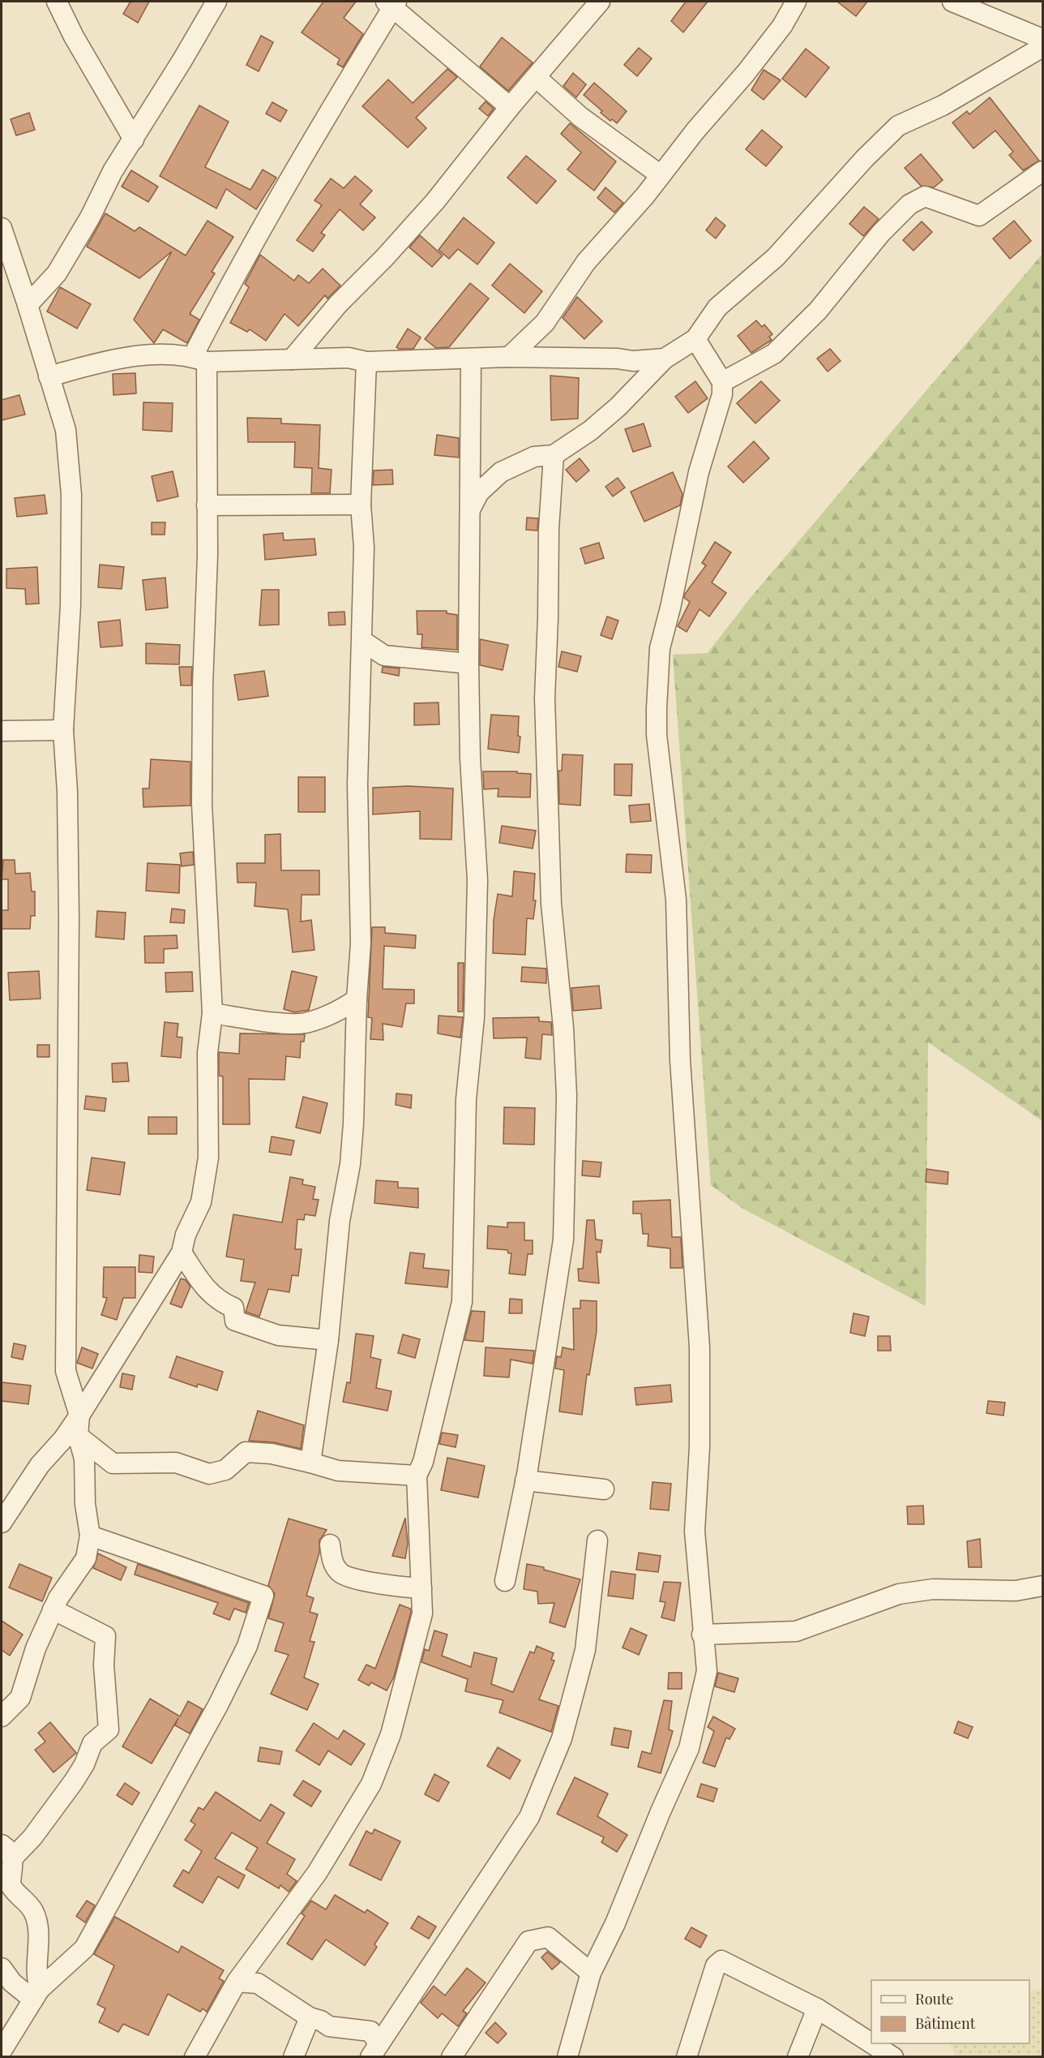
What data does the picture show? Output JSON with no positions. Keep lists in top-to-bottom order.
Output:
{
  "legend": ["Route", "Bâtiment"]
}
